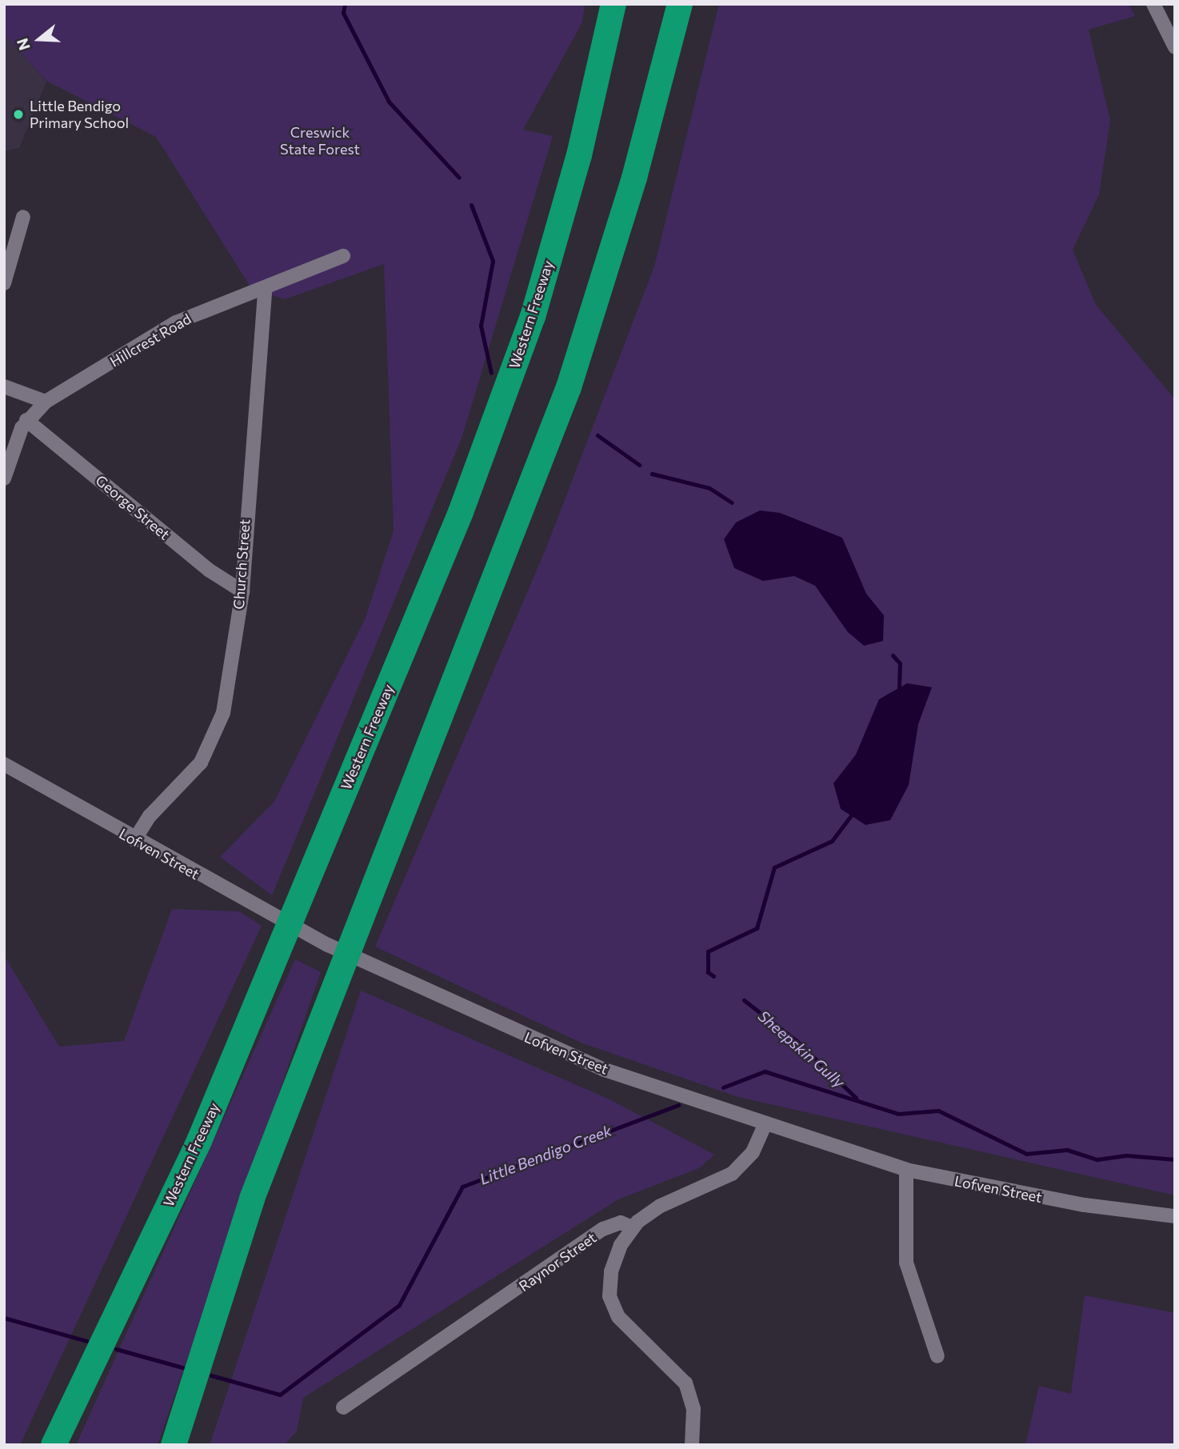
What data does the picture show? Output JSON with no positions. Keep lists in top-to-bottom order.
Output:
{
  "streets": {
    "highway": ["Western Freeway"],
    "street": [
      "Hillcrest Road",
      "George Street",
      "Church Street",
      "Lofven Street",
      "Raynor Street"
    ]
  },
  "crossings": [
    ["Hillcrest Road", "George Street"],
    ["Hillcrest Road", "Church Street"],
    ["George Street", "Church Street"],
    ["Church Street", "Lofven Street"]
  ],
  "water": ["Sheepskin Gully", "Little Bendigo Creek"],
  "parks": ["Creswick State Forest"],
  "places": ["Little Bendigo Primary School"],
  "north": "left"
}
